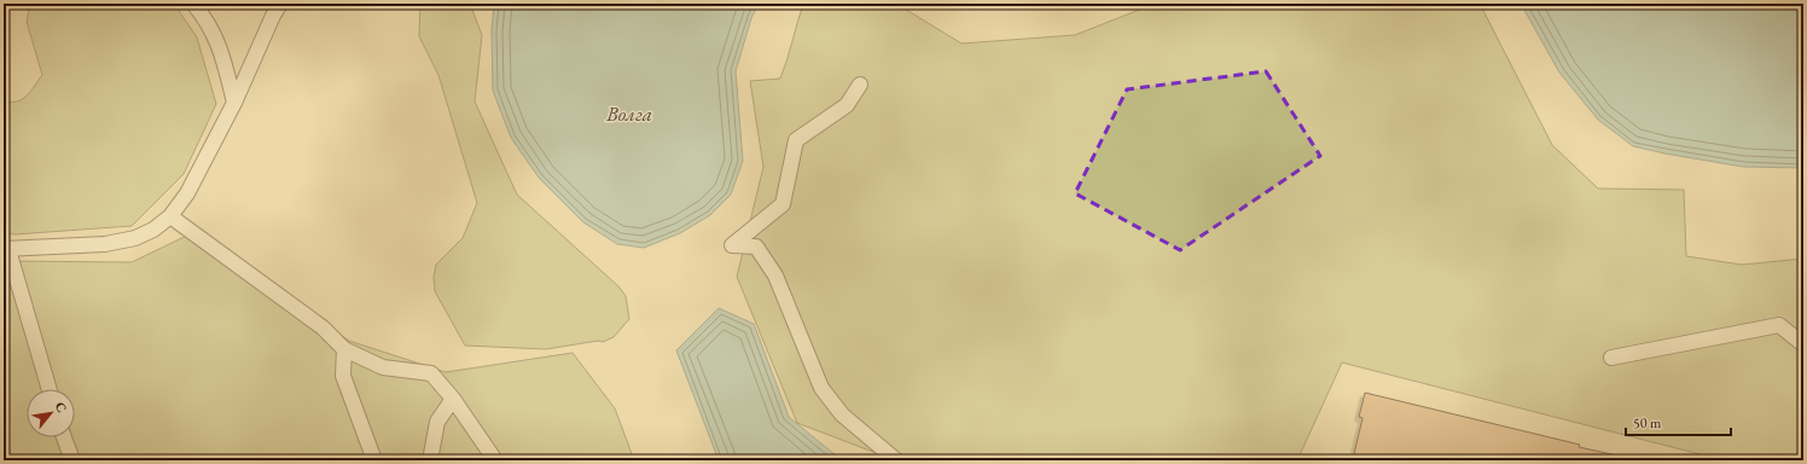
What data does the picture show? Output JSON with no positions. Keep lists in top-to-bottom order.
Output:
{
  "water": ["Волга"],
  "scale_bar": "50 m",
  "north": "top right"
}
